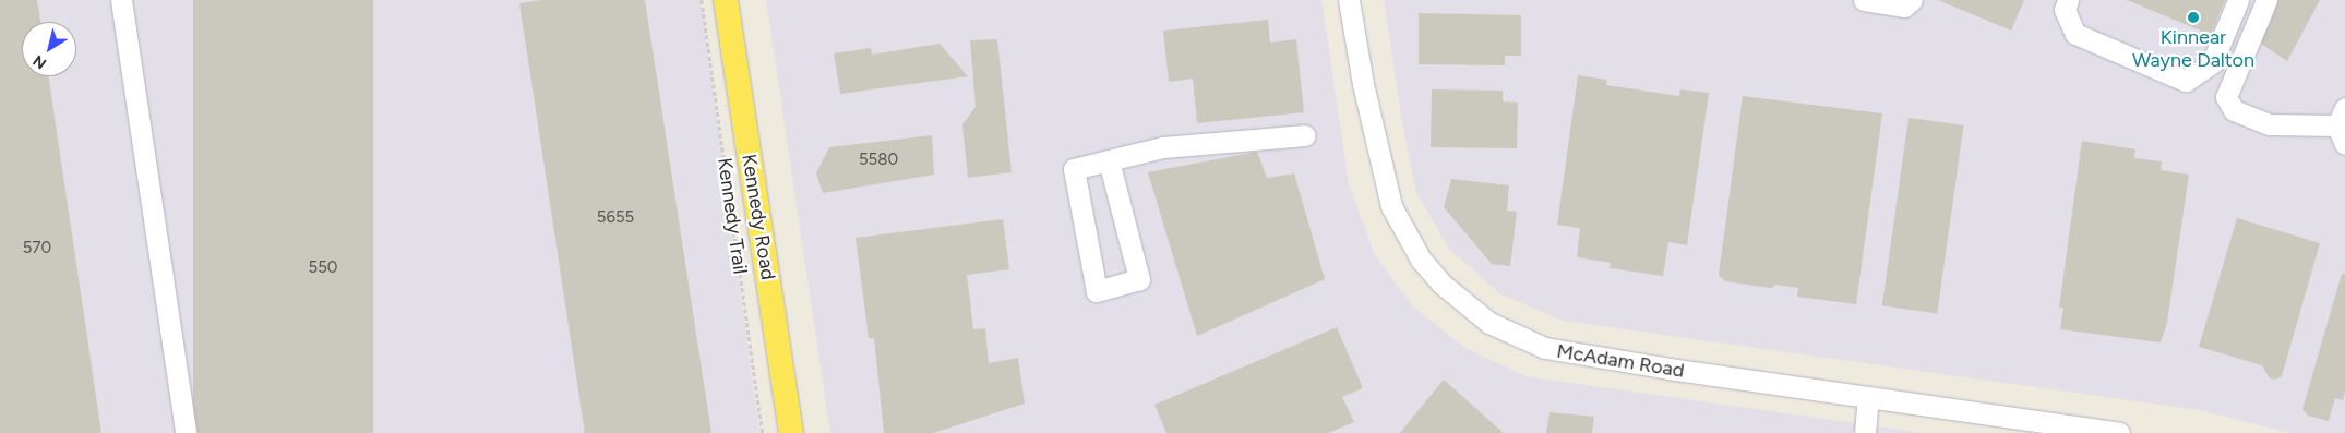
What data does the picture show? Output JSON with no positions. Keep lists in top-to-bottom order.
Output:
{
  "streets": {
    "main road": ["Kennedy Road"],
    "street": ["McAdam Road"],
    "path": ["Kennedy Trail"]
  },
  "places": ["Kinnear Wayne Dalton"],
  "house_numbers": [
    "5580",
    "5655",
    "570",
    "550"
  ],
  "north": "bottom left"
}
